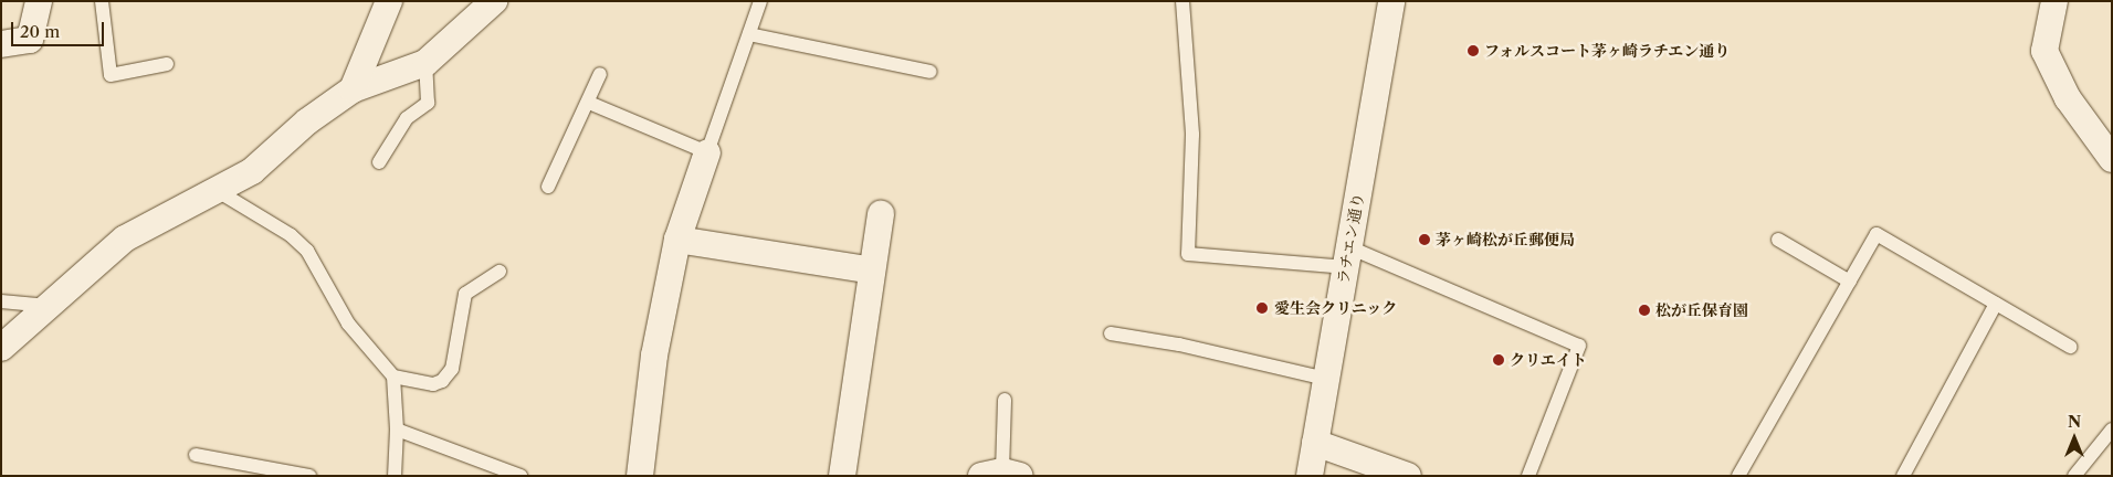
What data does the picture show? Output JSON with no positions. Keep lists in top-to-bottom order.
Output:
{
  "streets": {
    "street": ["ラチエン通り"]
  },
  "places": [
    "フォルスコート茅ヶ崎ラチエン通り",
    "茅ヶ崎松が丘郵便局",
    "愛生会クリニック",
    "松が丘保育園",
    "クリエイト"
  ],
  "scale_bar": "20 m",
  "north": "top"
}
